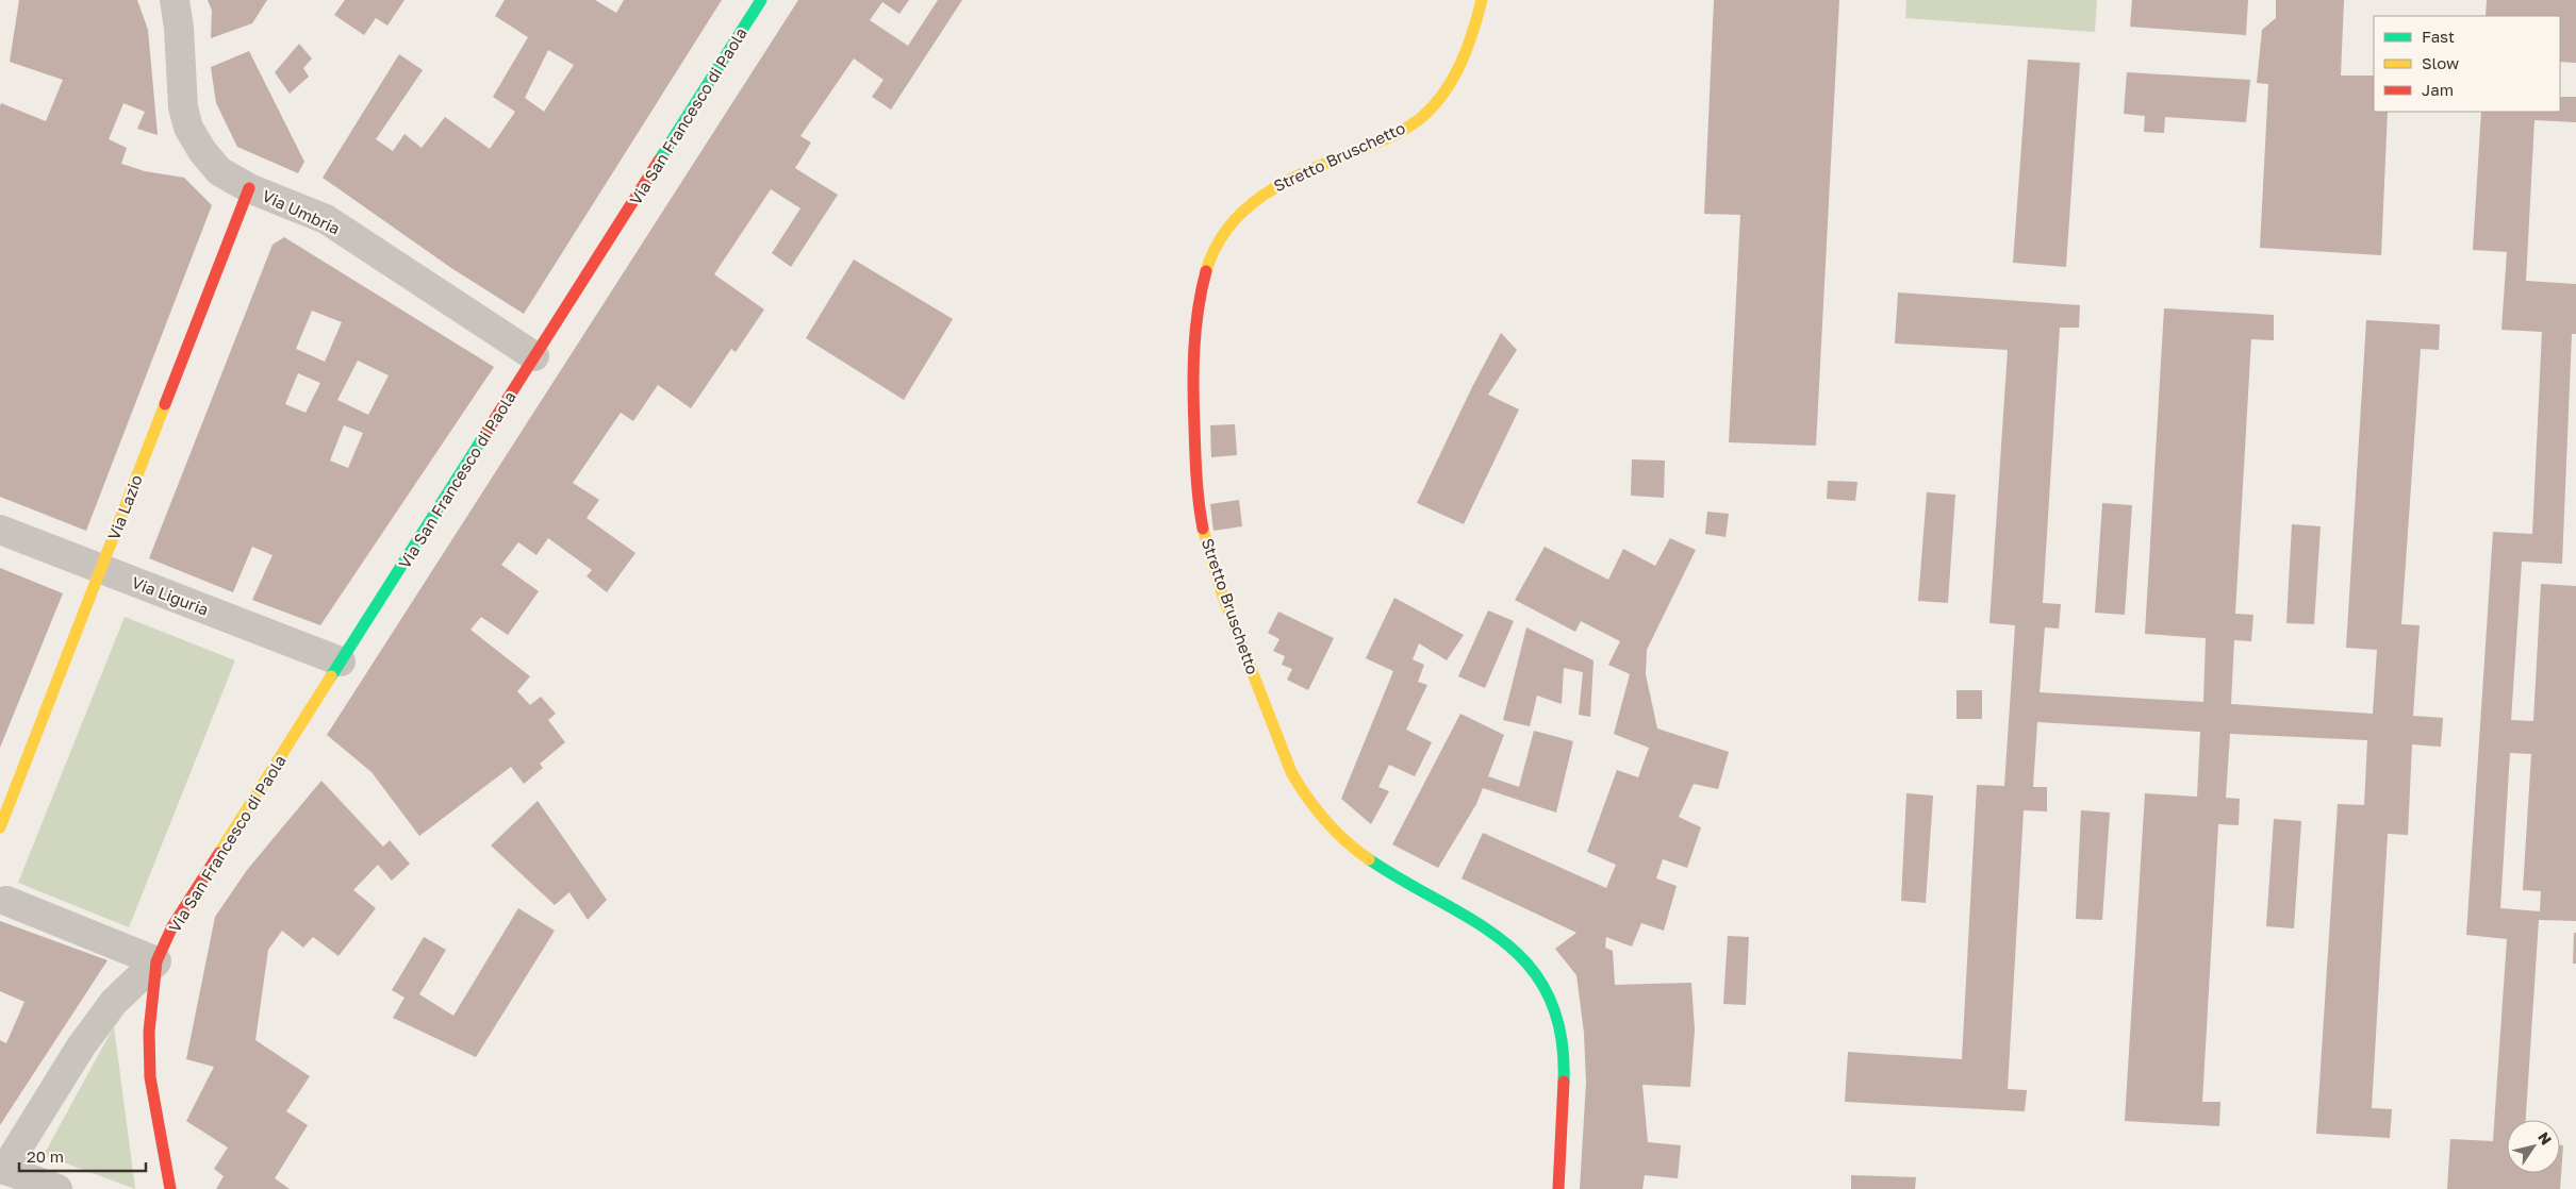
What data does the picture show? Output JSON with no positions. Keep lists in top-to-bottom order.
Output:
{
  "streets": {
    "street": [
      "Via San Francesco di Paola",
      "Stretto Bruschetto",
      "Via Umbria",
      "Via Lazio",
      "Via Liguria"
    ]
  },
  "crossings": [
    ["Via San Francesco di Paola", "Via Umbria"],
    ["Via San Francesco di Paola", "Via Liguria"],
    ["Via Umbria", "Via Lazio"],
    ["Via Lazio", "Via Liguria"]
  ],
  "legend": ["Fast", "Slow", "Jam"],
  "scale_bar": "20 m",
  "north": "top right"
}
